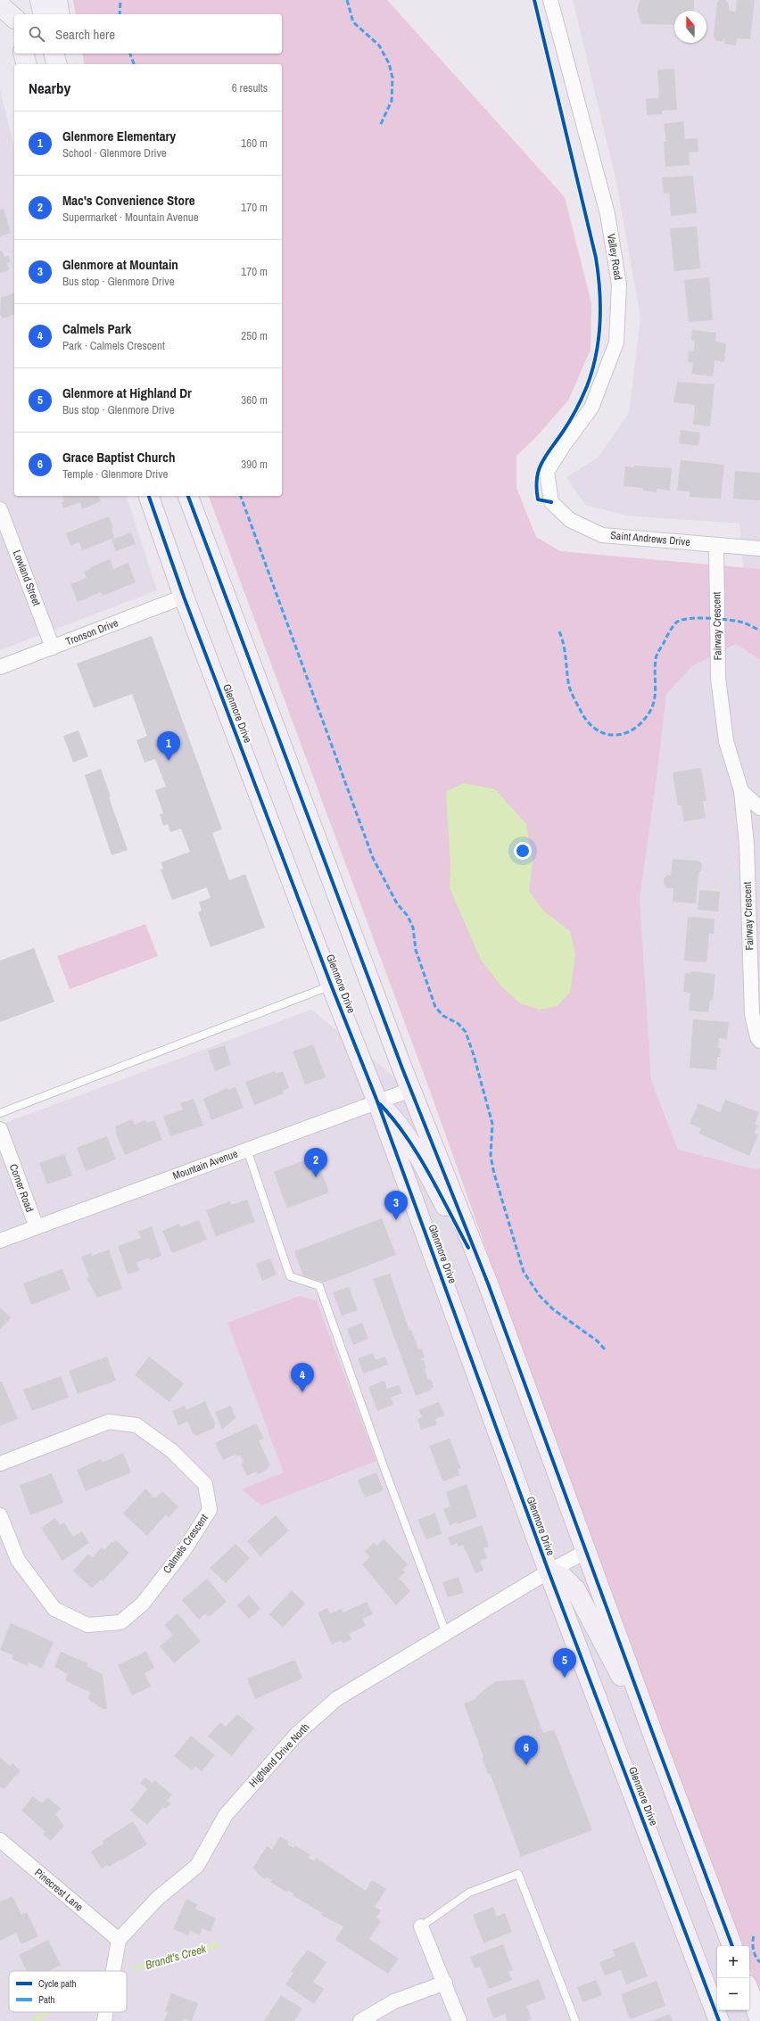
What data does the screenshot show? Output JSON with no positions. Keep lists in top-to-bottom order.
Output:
{
  "streets": {
    "main road": ["Glenmore Drive"],
    "street": [
      "Valley Road",
      "Saint Andrews Drive",
      "Lowland Street",
      "Fairway Crescent",
      "Tronson Drive",
      "Mountain Avenue",
      "Corner Road",
      "Calmels Crescent",
      "Highland Drive North",
      "Pinecrest Lane"
    ]
  },
  "crossings": [
    ["Valley Road", "Saint Andrews Drive"],
    ["Saint Andrews Drive", "Fairway Crescent"],
    ["Lowland Street", "Tronson Drive"],
    ["Tronson Drive", "Glenmore Drive"],
    ["Glenmore Drive", "Mountain Avenue"],
    ["Glenmore Drive", "Highland Drive North"],
    ["Mountain Avenue", "Corner Road"],
    ["Highland Drive North", "Pinecrest Lane"]
  ],
  "water": ["Brandt's Creek"],
  "legend": ["Cycle path", "Path"],
  "north": "top",
  "page": {
    "search": "Search here",
    "heading": ["Nearby", "6 results"],
    "list": [
      {
        "mark": "1",
        "name": "Glenmore Elementary",
        "note": "School · Glenmore Drive",
        "value": "160 m"
      },
      {
        "mark": "2",
        "name": "Mac's Convenience Store",
        "note": "Supermarket · Mountain Avenue",
        "value": "170 m"
      },
      {
        "mark": "3",
        "name": "Glenmore at Mountain",
        "note": "Bus stop · Glenmore Drive",
        "value": "170 m"
      },
      {
        "mark": "4",
        "name": "Calmels Park",
        "note": "Park · Calmels Crescent",
        "value": "250 m"
      },
      {
        "mark": "5",
        "name": "Glenmore at Highland Dr",
        "note": "Bus stop · Glenmore Drive",
        "value": "360 m"
      },
      {
        "mark": "6",
        "name": "Grace Baptist Church",
        "note": "Temple · Glenmore Drive",
        "value": "390 m"
      }
    ],
    "pins": [
      "1",
      "2",
      "3",
      "4",
      "5",
      "6"
    ],
    "map_buttons": ["+", "−"]
  }
}
